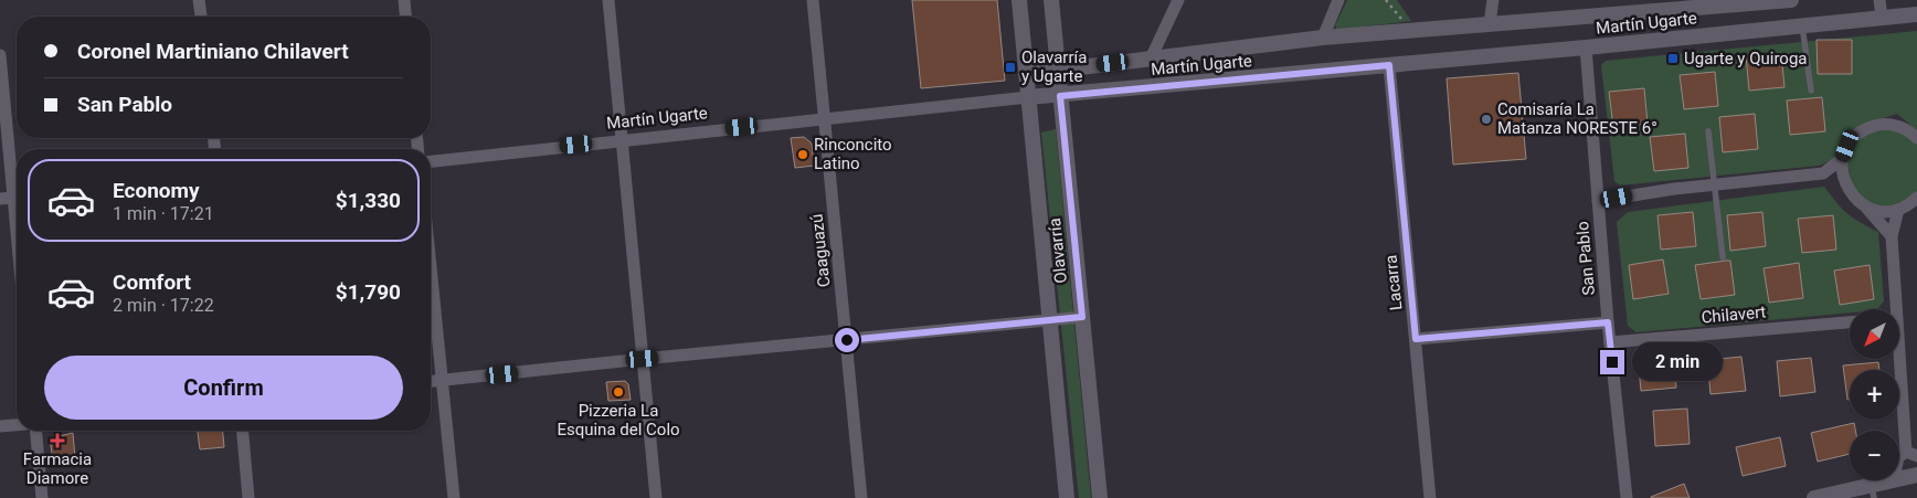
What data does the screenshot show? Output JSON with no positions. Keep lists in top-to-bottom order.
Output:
{
  "streets": {
    "street": [
      "Martín Ugarte",
      "Caaguazú",
      "Olavarría",
      "San Pablo",
      "Lacarra",
      "Chilavert"
    ]
  },
  "crossings": [
    ["Martín Ugarte", "Caaguazú"],
    ["Martín Ugarte", "Olavarría"],
    ["Martín Ugarte", "San Pablo"],
    ["Martín Ugarte", "Lacarra"],
    ["San Pablo", "Chilavert"]
  ],
  "places": {
    "transit": ["Ugarte y Quiroga", "Olavarría y Ugarte"],
    "other": ["Comisaría La Matanza NORESTE 6°", "Rinconcito Latino", "Pizzeria La Esquina del Colo"],
    "health": ["Farmacia Diamore"]
  },
  "north": "bottom left",
  "page": {
    "banner": ["Coronel Martiniano Chilavert", "San Pablo"],
    "list": [
      {
        "name": "Economy",
        "note": "1 min · 17:21",
        "value": "$1,330"
      },
      {
        "name": "Comfort",
        "note": "2 min · 17:22",
        "value": "$1,790"
      }
    ],
    "map_buttons": ["+", "−"],
    "bubble": "2 min",
    "buttons": "Confirm"
  }
}
